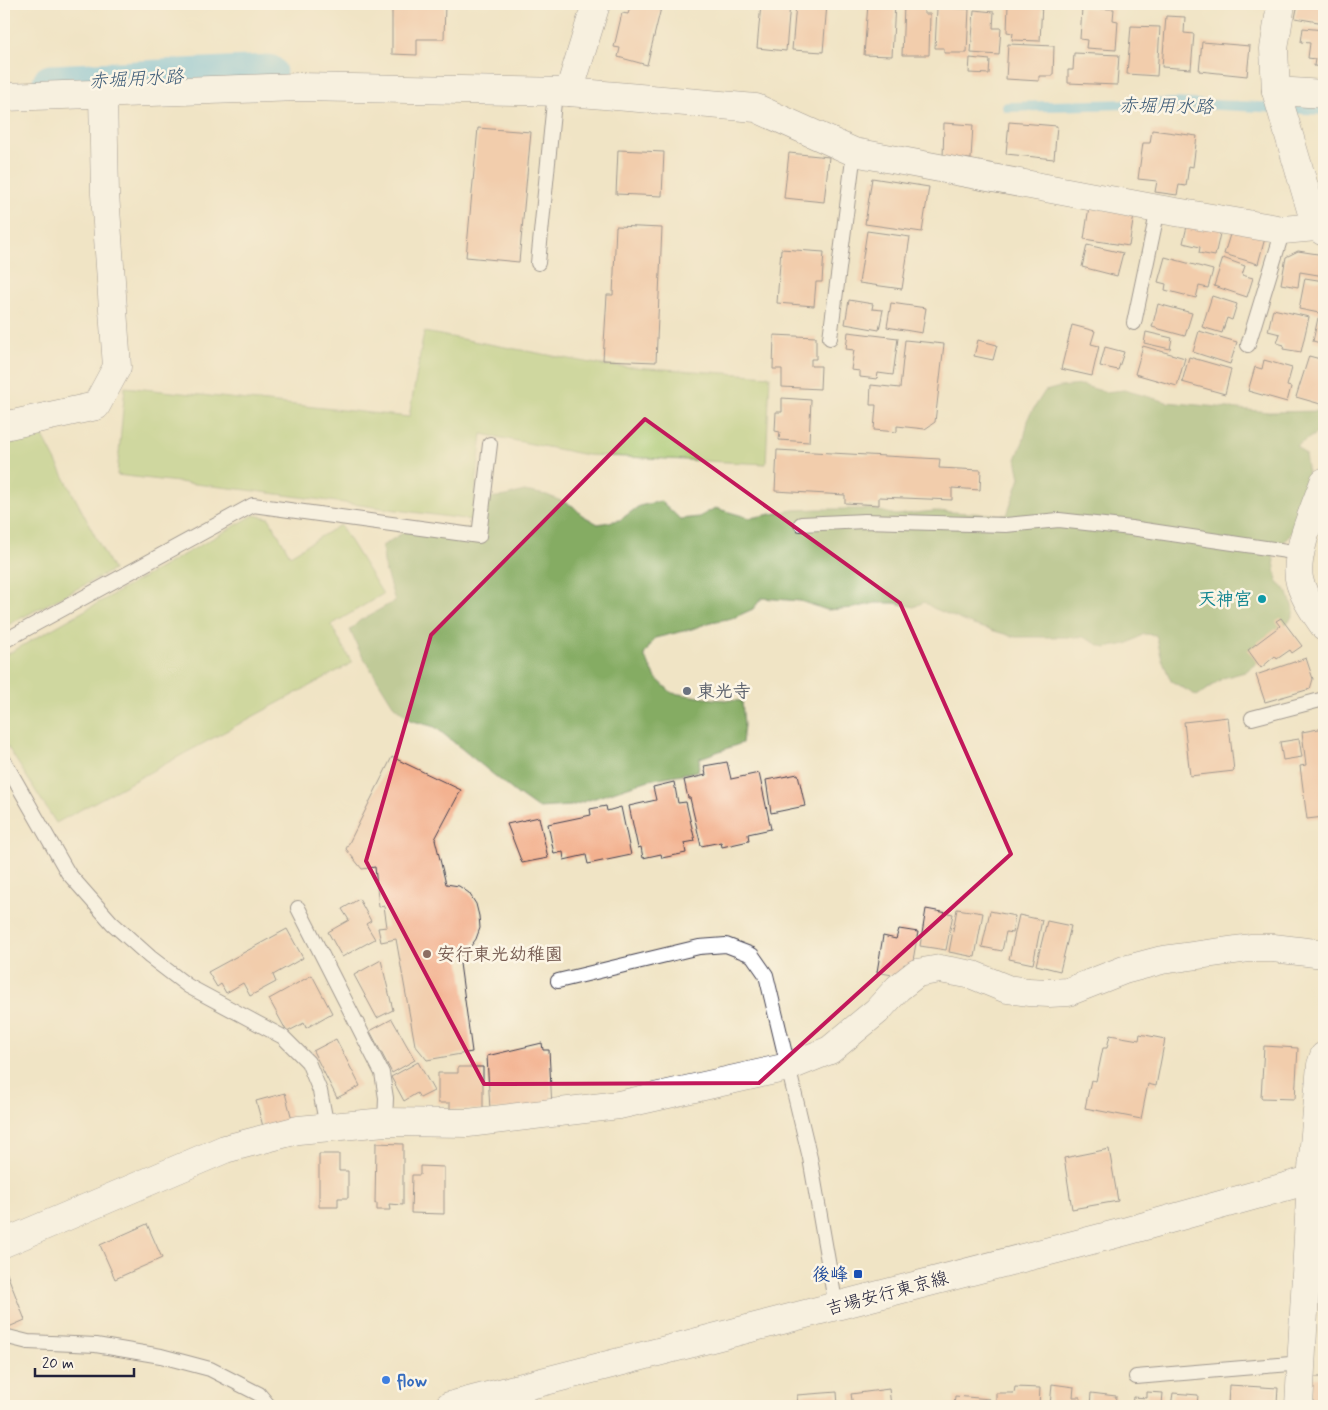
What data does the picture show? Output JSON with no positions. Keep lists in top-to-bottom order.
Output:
{
  "streets": {
    "street": ["吉場安行東京線"]
  },
  "water": ["赤堀用水路"],
  "places": {
    "other": [
      "天神宮",
      "東光寺",
      "安行東光幼稚園",
      "flow"
    ],
    "transit": ["後峰"]
  },
  "scale_bar": "20 m"
}
